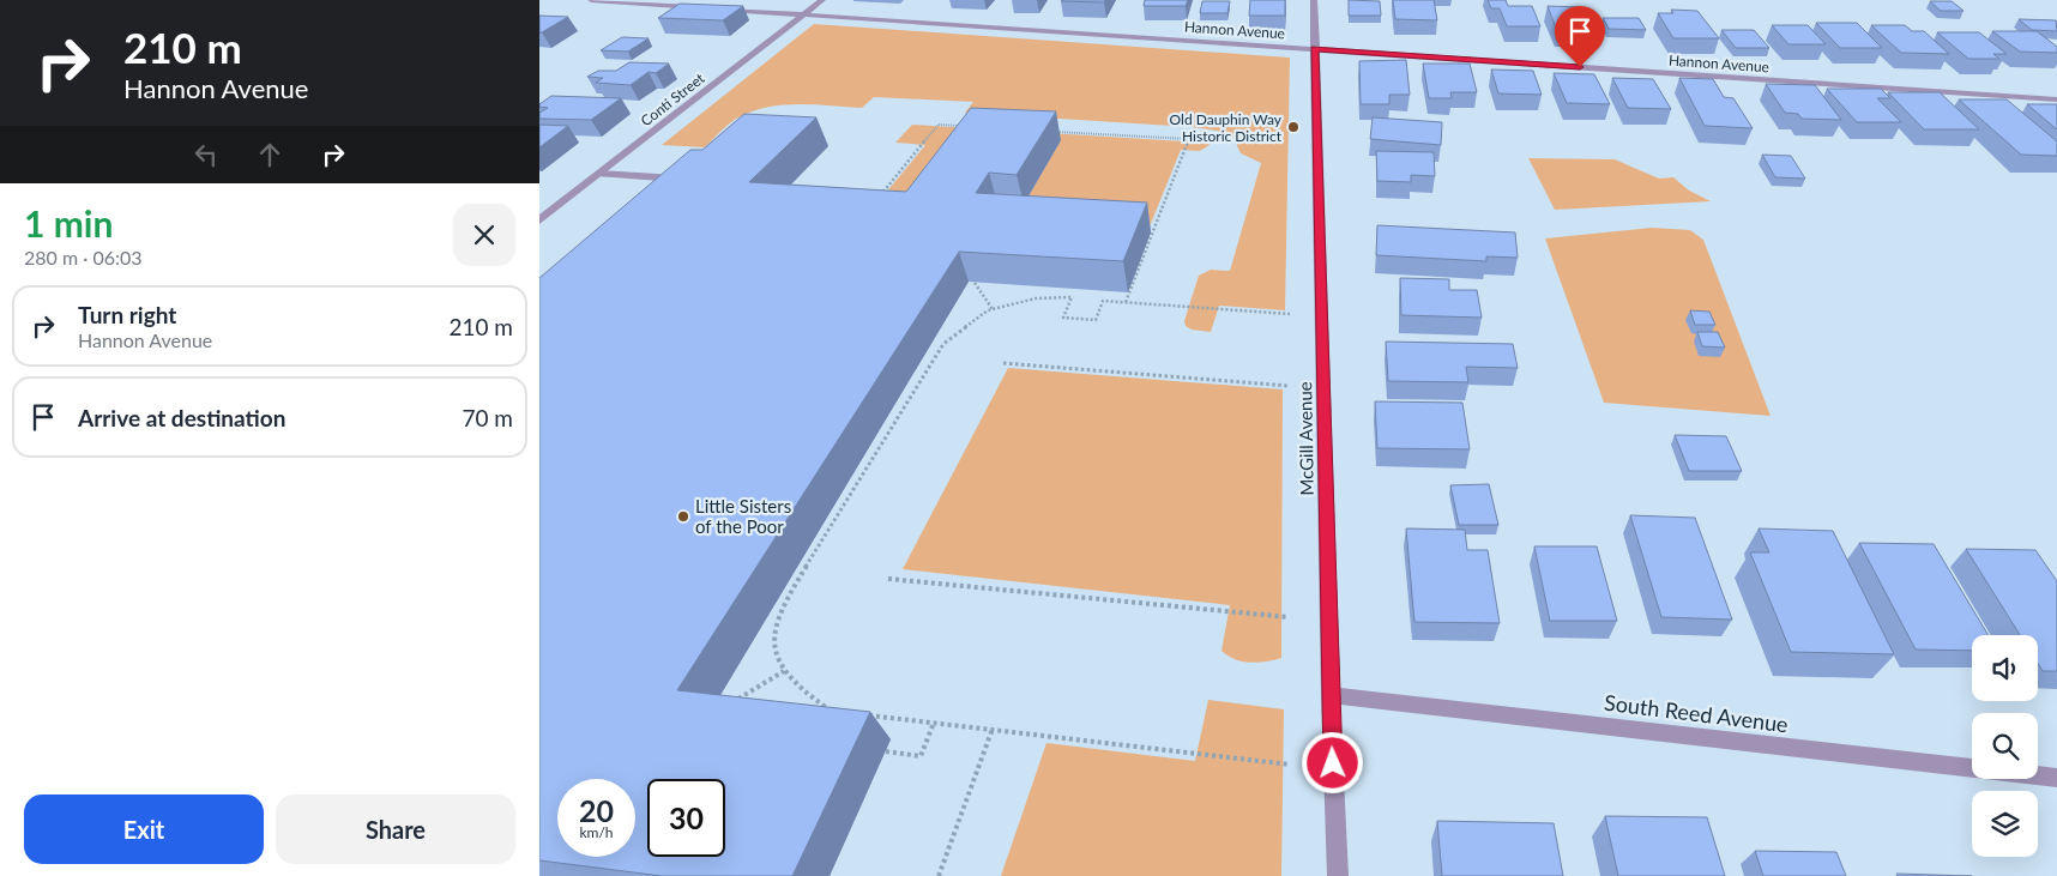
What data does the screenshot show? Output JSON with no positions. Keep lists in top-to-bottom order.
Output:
{
  "streets": {
    "street": [
      "Hannon Avenue",
      "Conti Street",
      "McGill Avenue",
      "South Reed Avenue"
    ]
  },
  "crossings": [
    ["Hannon Avenue", "Conti Street"],
    ["Hannon Avenue", "McGill Avenue"],
    ["McGill Avenue", "South Reed Avenue"]
  ],
  "places": ["Old Dauphin Way Historic District", "Little Sisters of the Poor"],
  "page": {
    "turn": ["210 m", "Hannon Avenue"],
    "heading": ["1 min", "280 m · 06:03"],
    "list": [
      {
        "name": "Turn right",
        "note": "Hannon Avenue",
        "value": "210 m"
      },
      {
        "name": "Arrive at destination",
        "value": "70 m"
      }
    ],
    "speed": "20 km/h",
    "limit": "30",
    "buttons": ["Exit", "Share"]
  }
}
